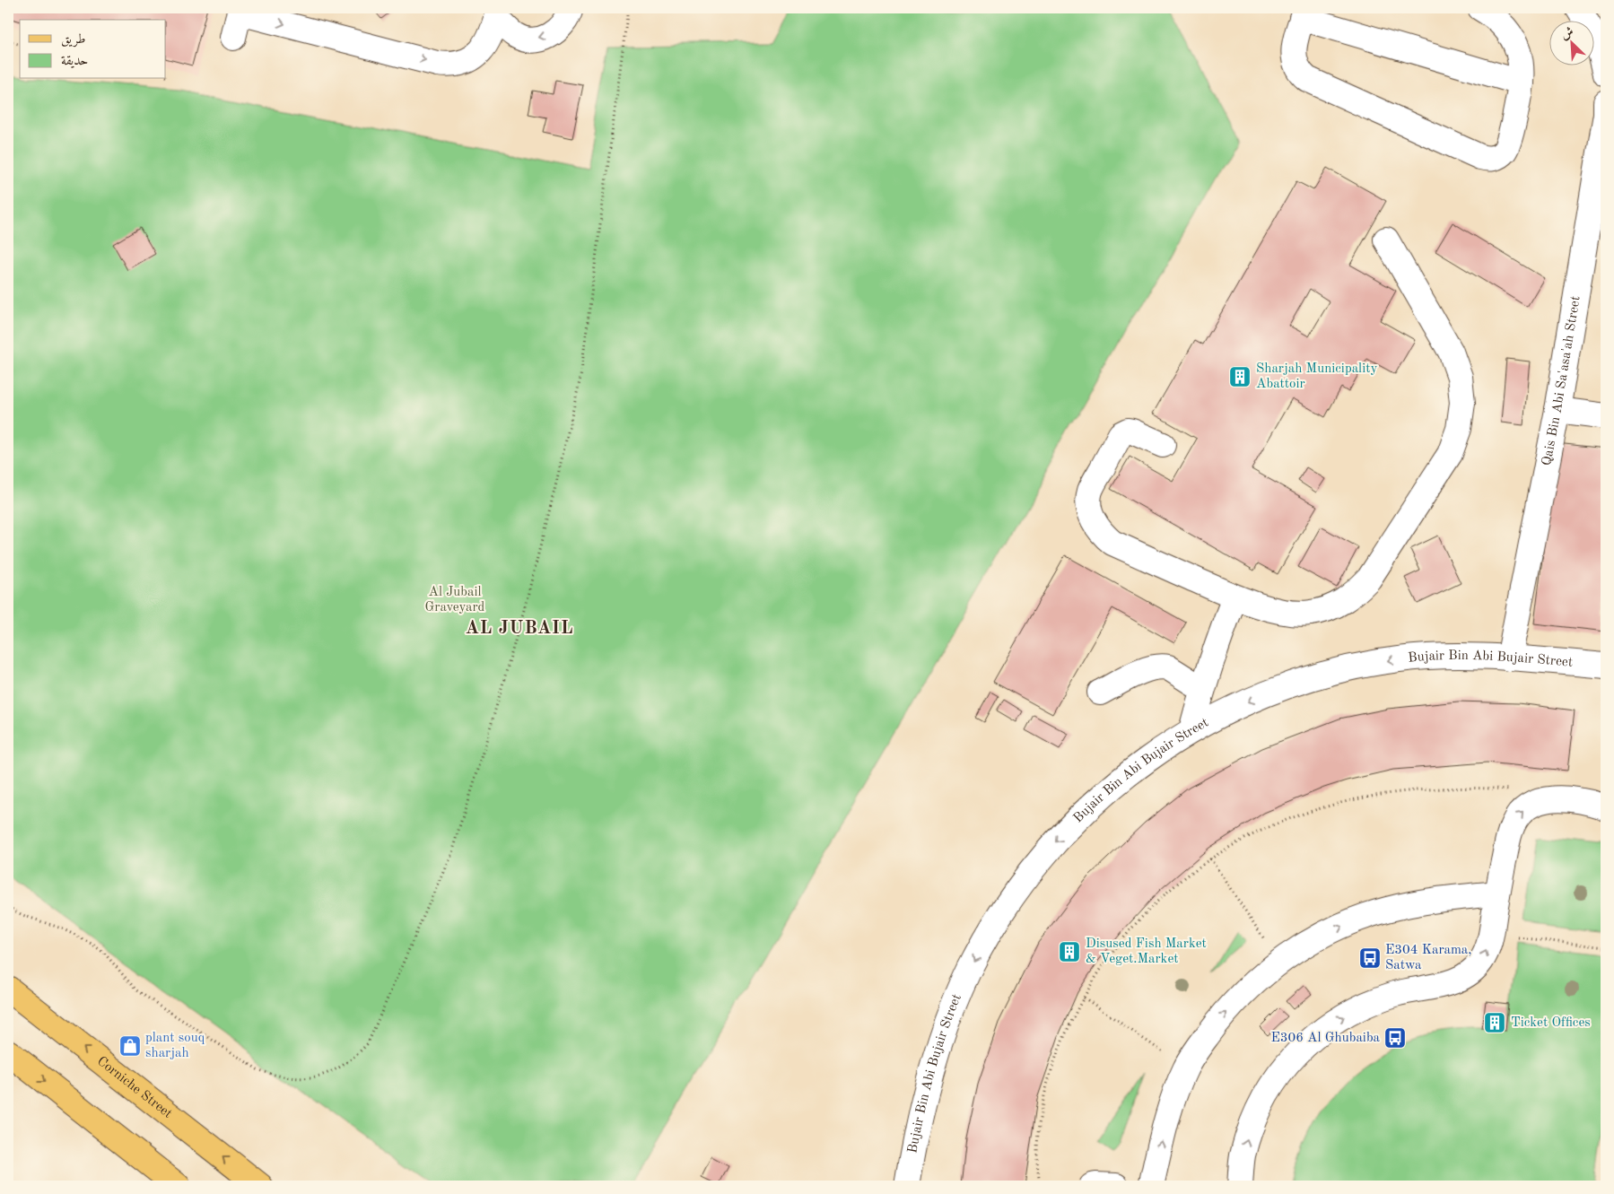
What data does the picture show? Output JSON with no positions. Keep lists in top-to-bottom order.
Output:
{
  "streets": {
    "main road": ["Corniche Street"],
    "street": ["Qais Bin Abi Sa'asa'ah Street", "Bujair Bin Abi Bujair Street"]
  },
  "crossings": [
    ["Qais Bin Abi Sa'asa'ah Street", "Bujair Bin Abi Bujair Street"]
  ],
  "one_way": ["Bujair Bin Abi Bujair Street"],
  "districts": ["AL JUBAIL"],
  "parks": ["Al Jubail Graveyard"],
  "places": {
    "building": ["Sharjah Municipality Abattoir", "Disused Fish Market & Veget.Market", "Ticket Offices"],
    "bus stop": ["E304 Karama, Satwa", "E306 Al Ghubaiba"],
    "shop": ["plant souq sharjah"]
  },
  "legend": ["طريق", "حديقة"],
  "north": "top left"
}
